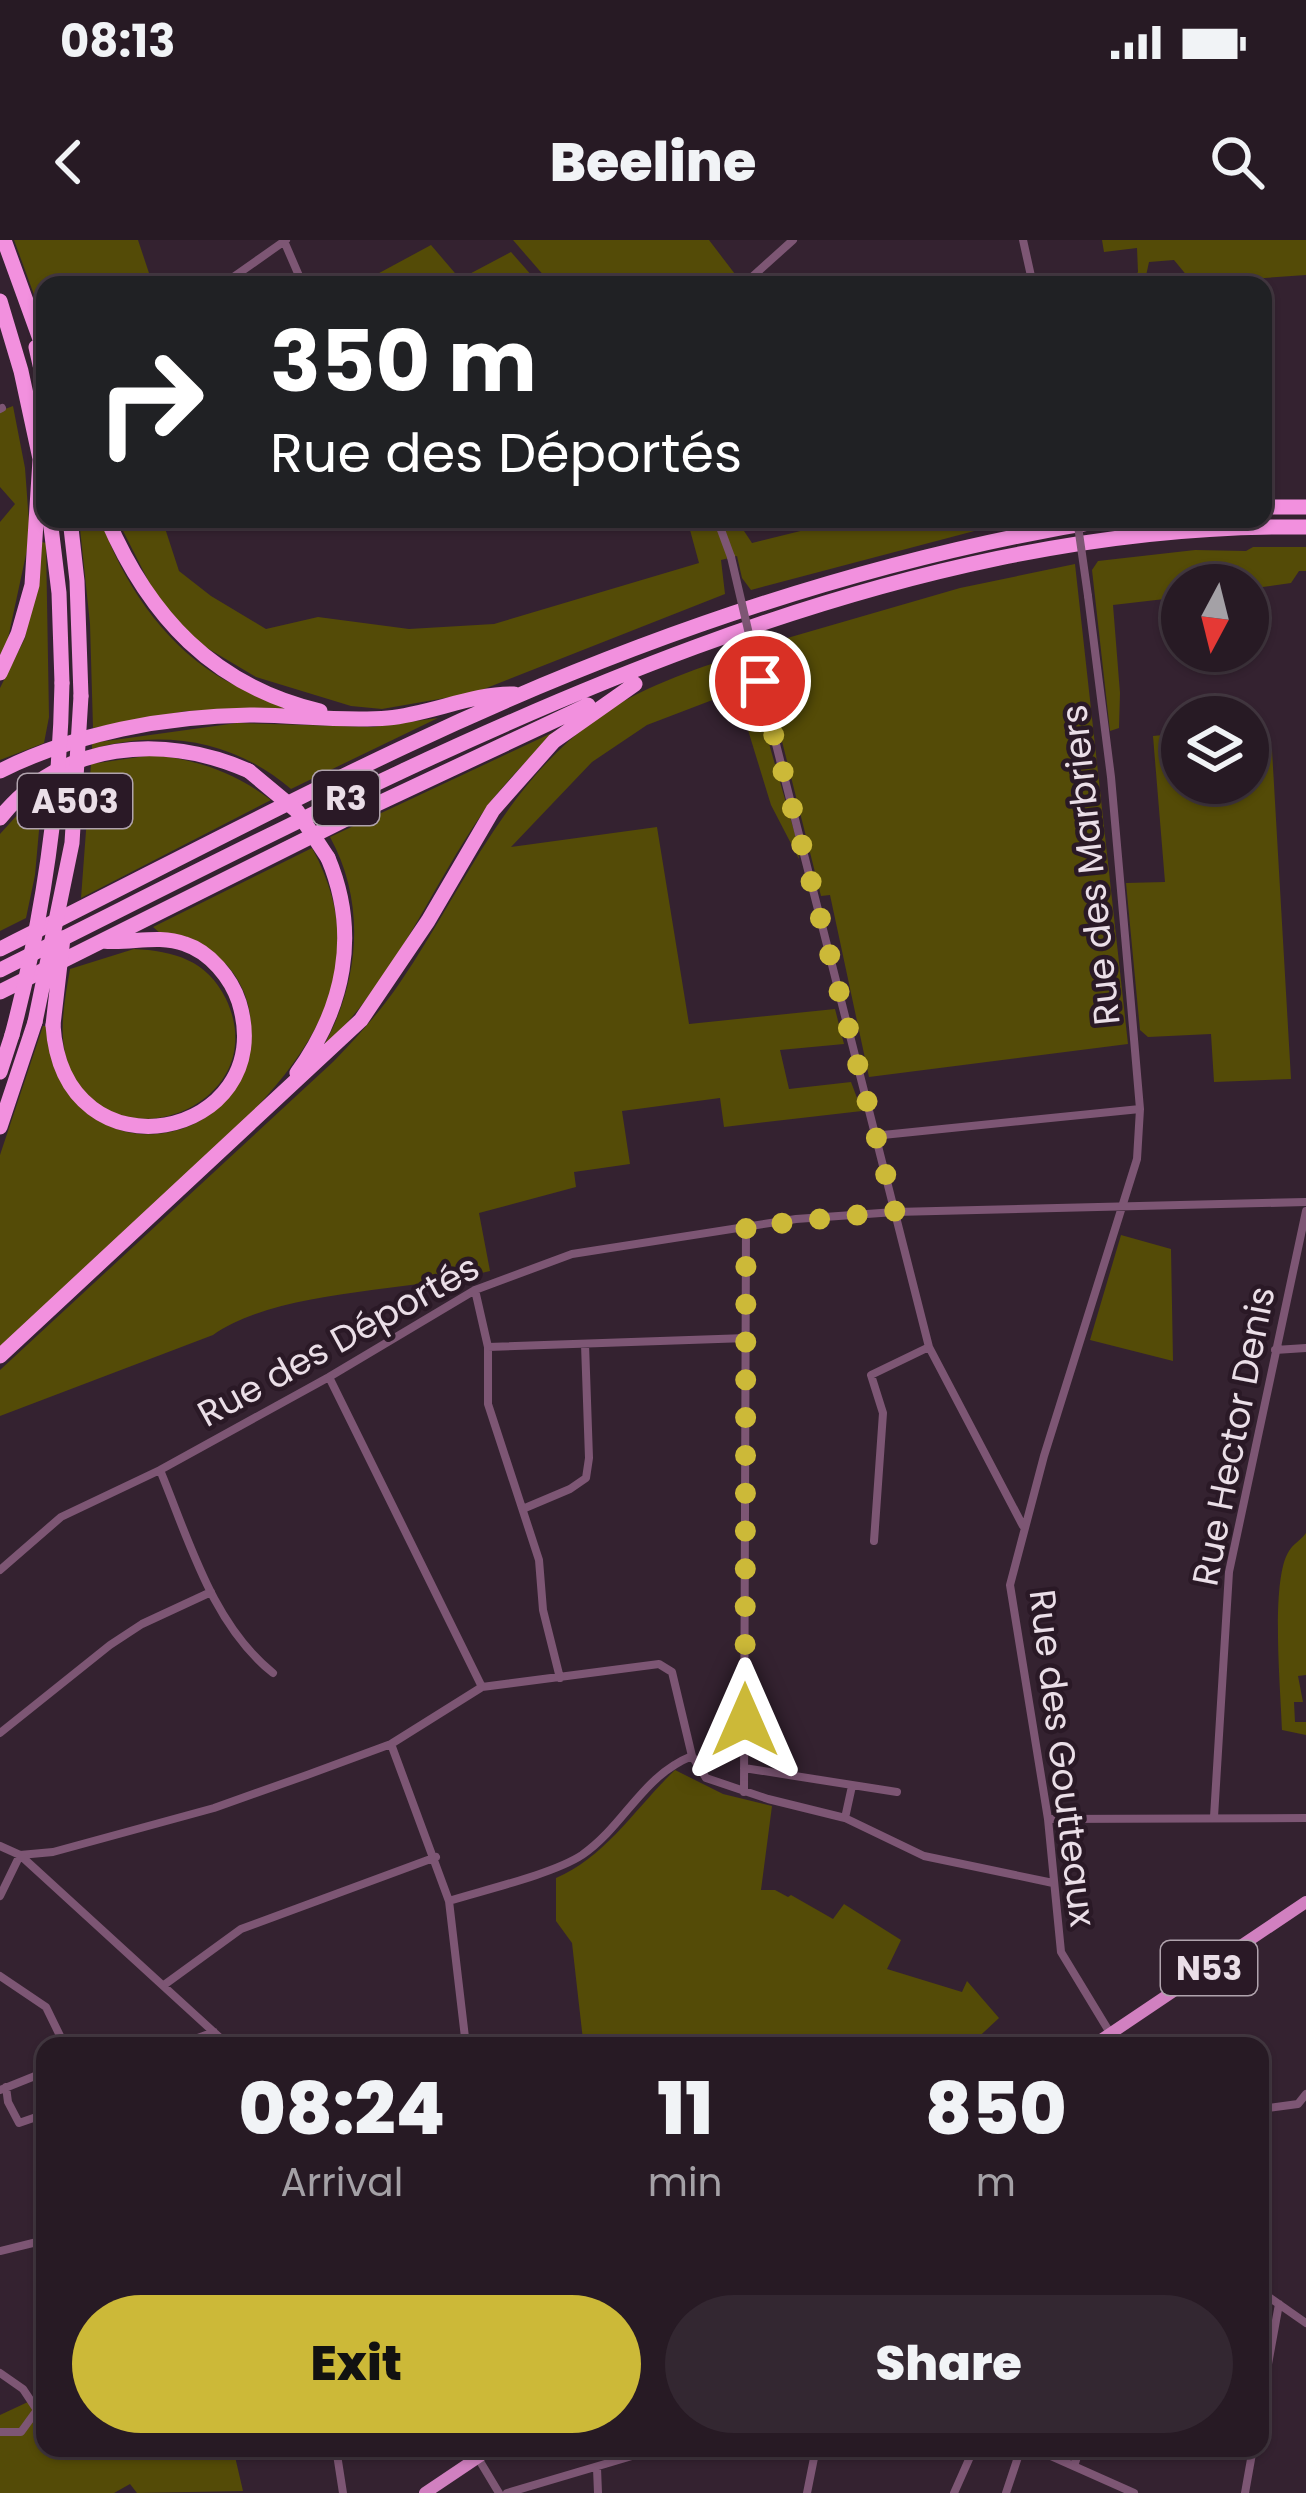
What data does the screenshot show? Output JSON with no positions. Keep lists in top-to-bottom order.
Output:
{
  "streets": {
    "highway": ["R3", "A503"],
    "main road": ["N53"],
    "street": [
      "Rue des Marbriers",
      "Rue des Déportés",
      "Rue Hector Denis",
      "Rue des Goutteaux"
    ]
  },
  "crossings": [
    ["Rue des Marbriers", "Rue des Déportés"],
    ["Rue des Marbriers", "Rue des Goutteaux"],
    ["Rue des Déportés", "Rue des Goutteaux"]
  ],
  "north": "bottom",
  "page": {
    "status": "08:13",
    "header": "Beeline",
    "turn": ["350 m", "Rue des Déportés"],
    "eta": [
      "08:24",
      "Arrival",
      "11",
      "min",
      "850",
      "m"
    ],
    "buttons": ["Exit", "Share"]
  }
}
